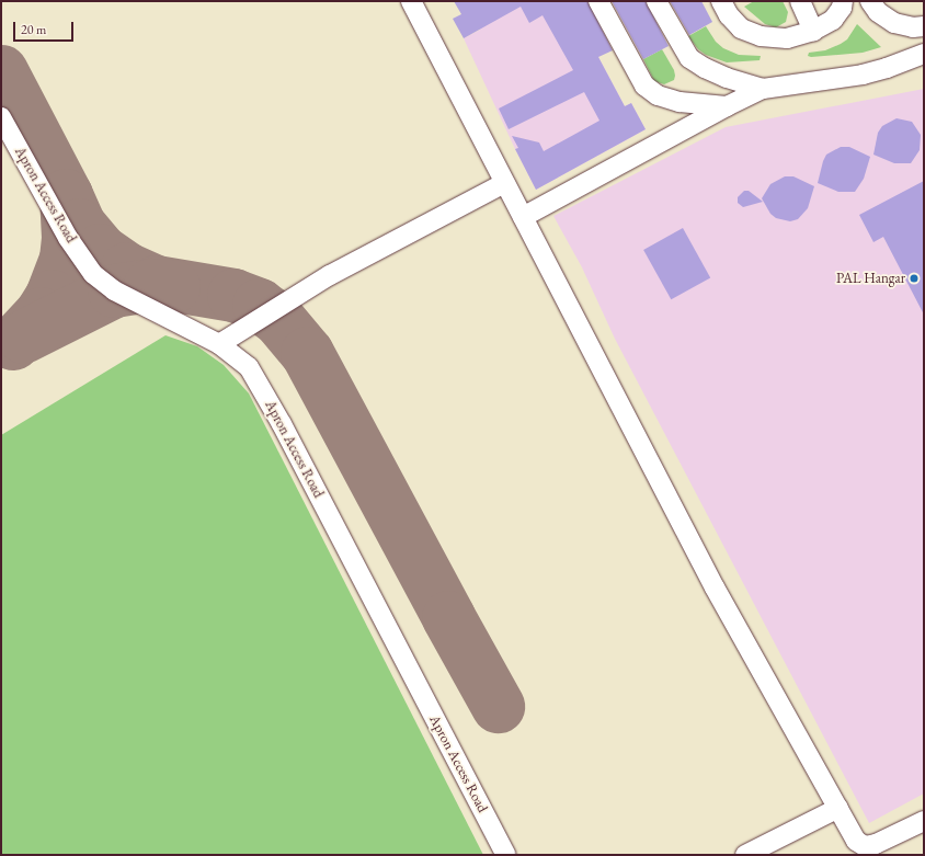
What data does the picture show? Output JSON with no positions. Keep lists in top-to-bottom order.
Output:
{
  "streets": {
    "street": ["Apron Access Road"]
  },
  "places": ["PAL Hangar"],
  "scale_bar": "20 m"
}
